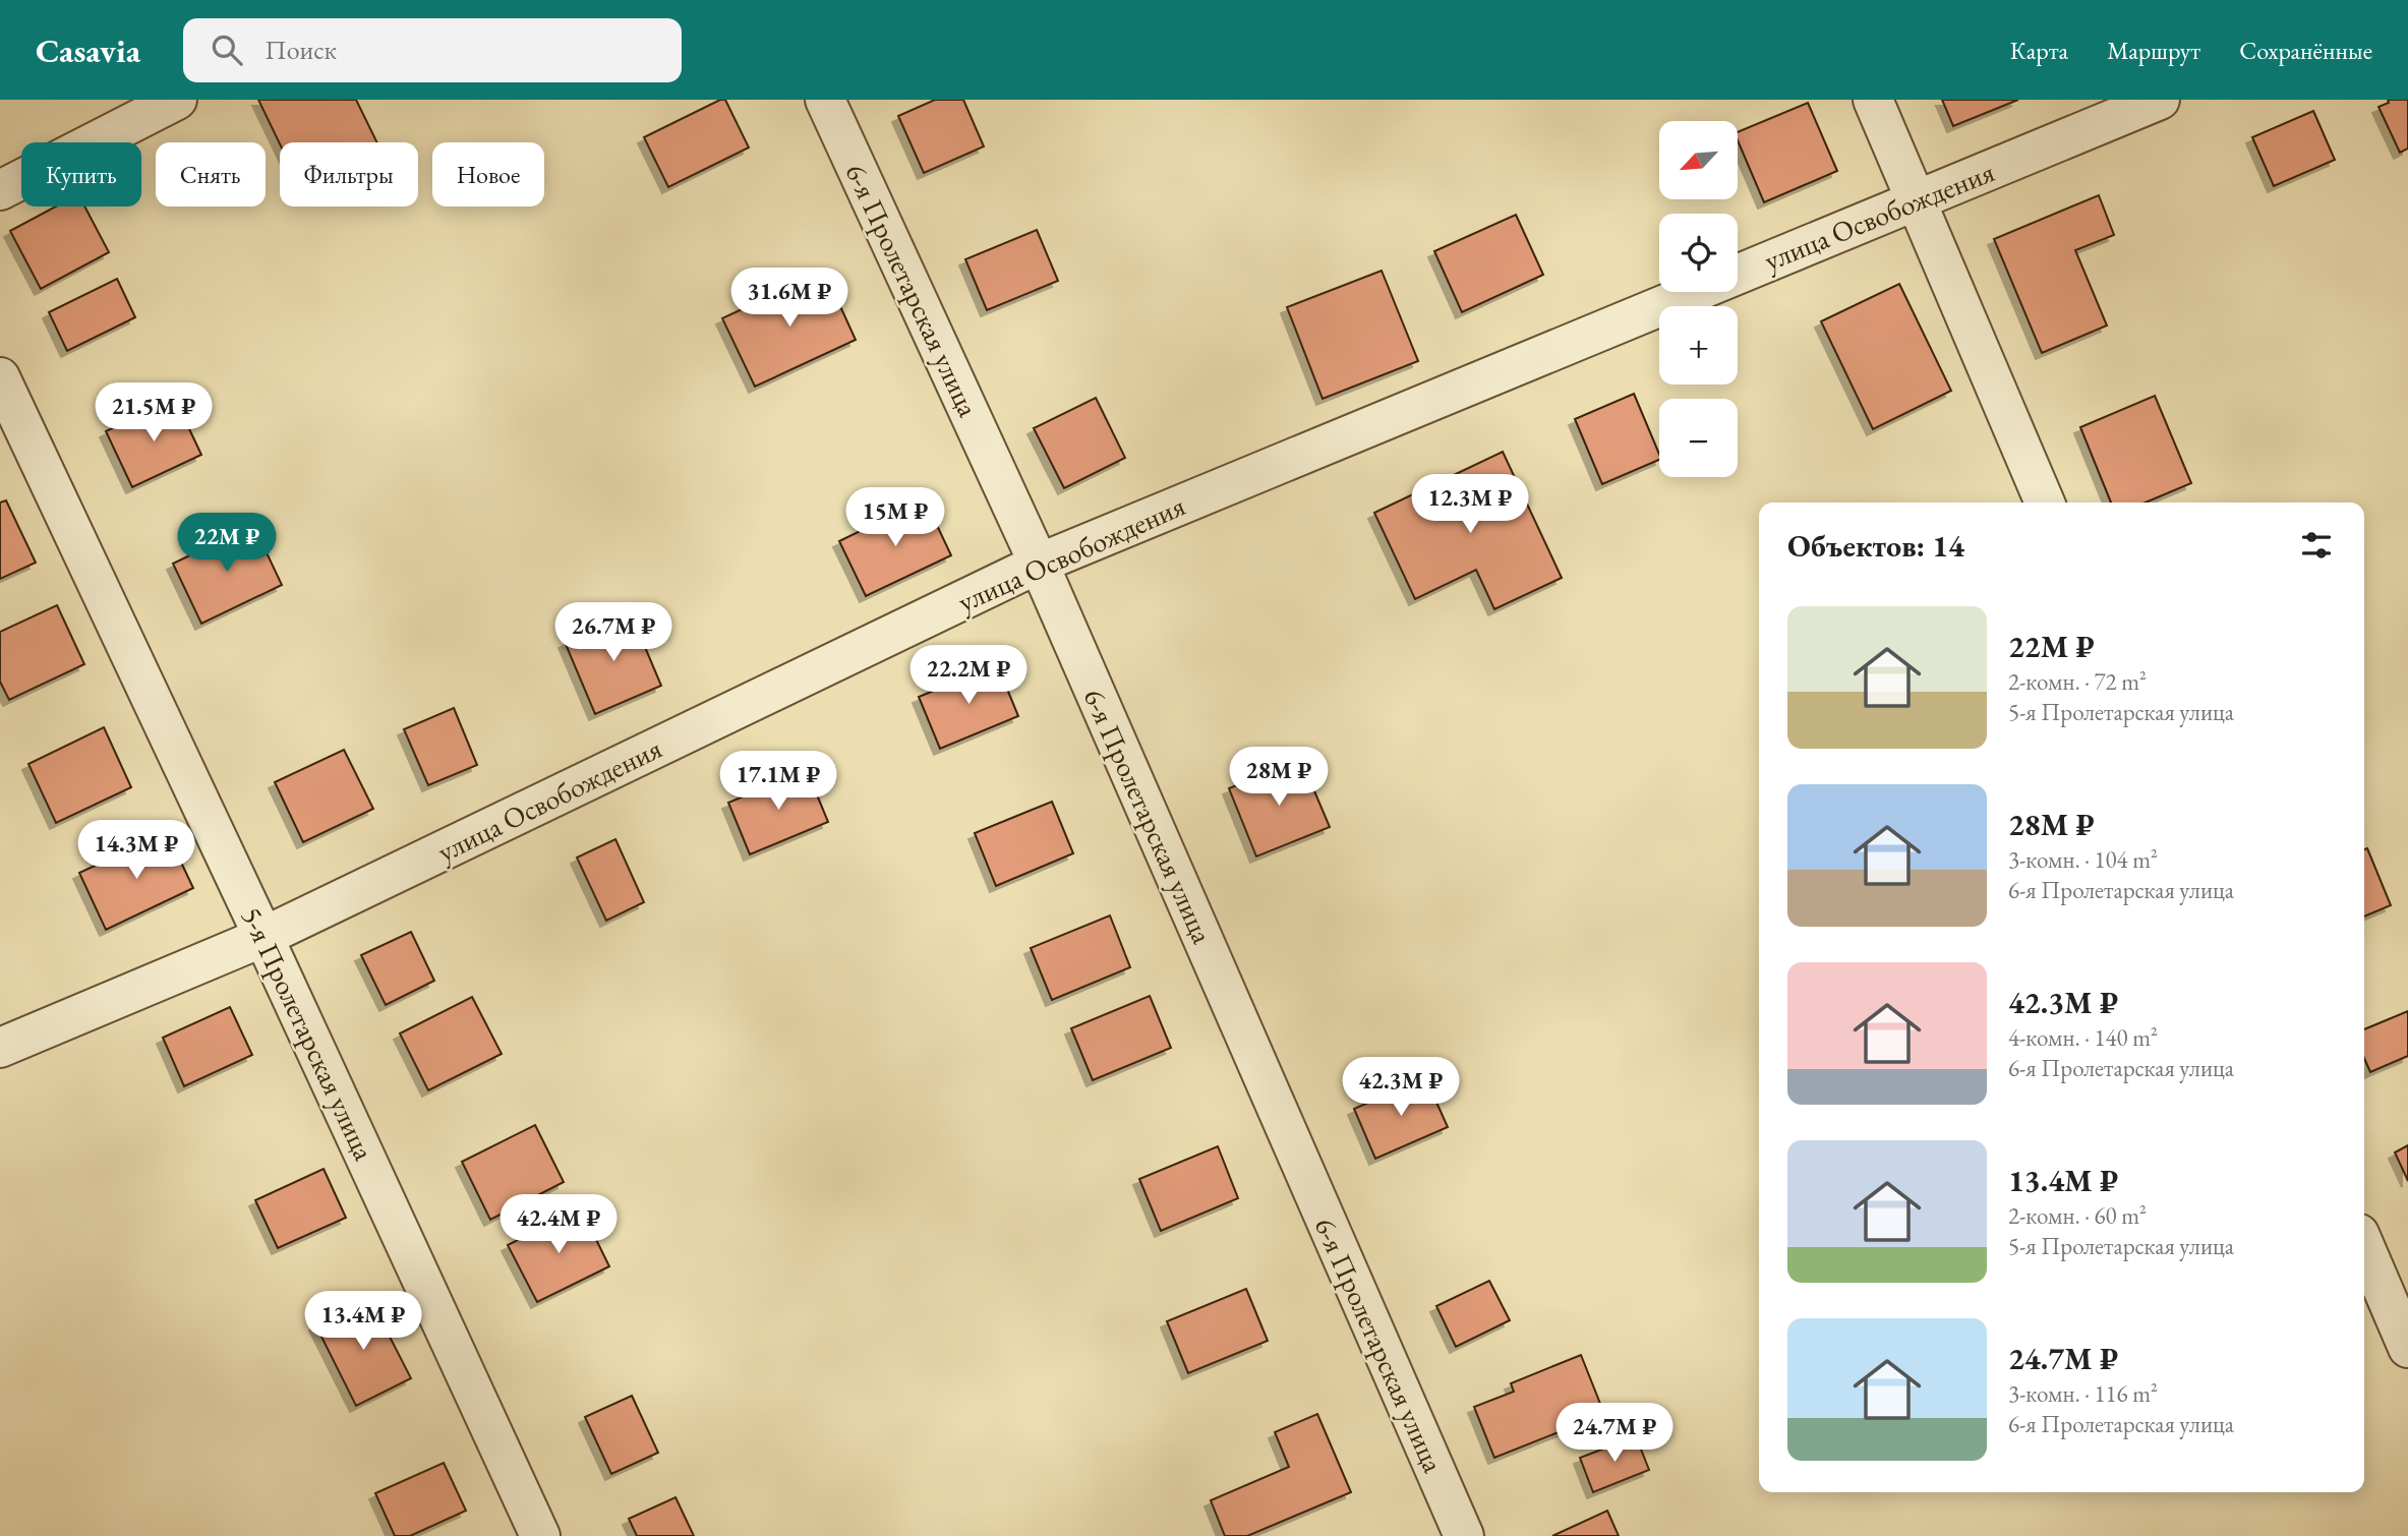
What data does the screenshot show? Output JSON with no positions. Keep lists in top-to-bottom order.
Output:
{
  "streets": {
    "street": ["улица Освобождения", "6-я Пролетарская улица", "5-я Пролетарская улица"]
  },
  "crossings": [
    ["улица Освобождения", "6-я Пролетарская улица"],
    ["улица Освобождения", "5-я Пролетарская улица"]
  ],
  "north": "bottom left",
  "page": {
    "header": "Casavia",
    "search": "Поиск",
    "nav": ["Карта", "Маршрут", "Сохранённые"],
    "map_buttons": ["+", "−"],
    "chip": [
      "Купить",
      "Снять",
      "Фильтры",
      "Новое"
    ],
    "price": [
      "31.6M ₽",
      "21.5M ₽",
      "12.3M ₽",
      "15M ₽",
      "22M ₽",
      "26.7M ₽",
      "22.2M ₽",
      "28M ₽",
      "17.1M ₽",
      "14.3M ₽",
      "42.3M ₽",
      "42.4M ₽",
      "13.4M ₽",
      "24.7M ₽"
    ],
    "heading": "Объектов: 14",
    "list": [
      {
        "name": "22M ₽",
        "note": "2-комн. · 72 m² · 5-я Пролетарская улица"
      },
      {
        "name": "28M ₽",
        "note": "3-комн. · 104 m² · 6-я Пролетарская улица"
      },
      {
        "name": "42.3M ₽",
        "note": "4-комн. · 140 m² · 6-я Пролетарская улица"
      },
      {
        "name": "13.4M ₽",
        "note": "2-комн. · 60 m² · 5-я Пролетарская улица"
      },
      {
        "name": "24.7M ₽",
        "note": "3-комн. · 116 m² · 6-я Пролетарская улица"
      }
    ]
  }
}
